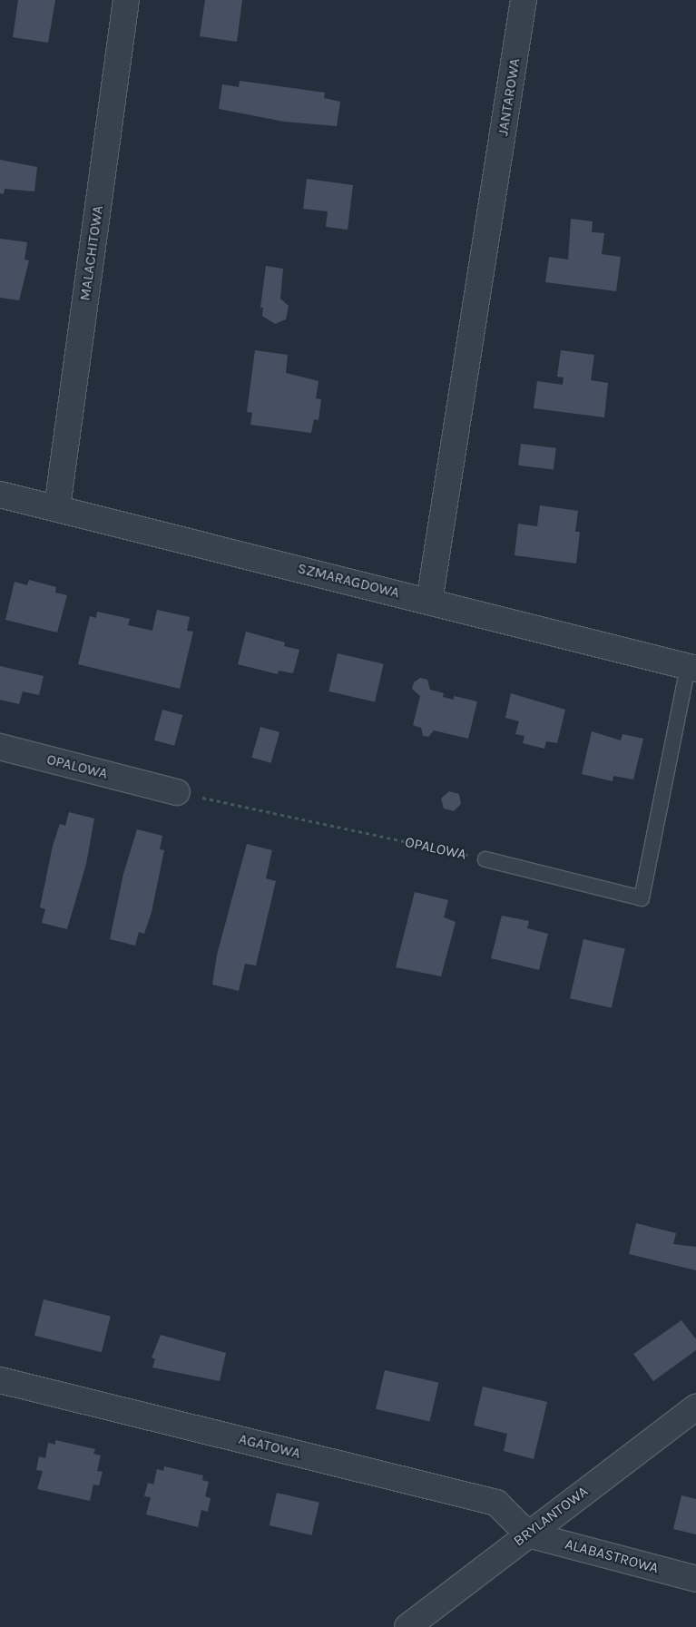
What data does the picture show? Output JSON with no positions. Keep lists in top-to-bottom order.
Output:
{
  "streets": {
    "street": [
      "JANTAROWA",
      "MALACHITOWA",
      "SZMARAGDOWA",
      "OPALOWA",
      "AGATOWA",
      "BRYLANTOWA",
      "ALABASTROWA"
    ]
  },
  "crossings": [
    ["JANTAROWA", "SZMARAGDOWA"],
    ["MALACHITOWA", "SZMARAGDOWA"],
    ["SZMARAGDOWA", "OPALOWA"],
    ["AGATOWA", "BRYLANTOWA"],
    ["AGATOWA", "ALABASTROWA"],
    ["BRYLANTOWA", "ALABASTROWA"]
  ]
}
